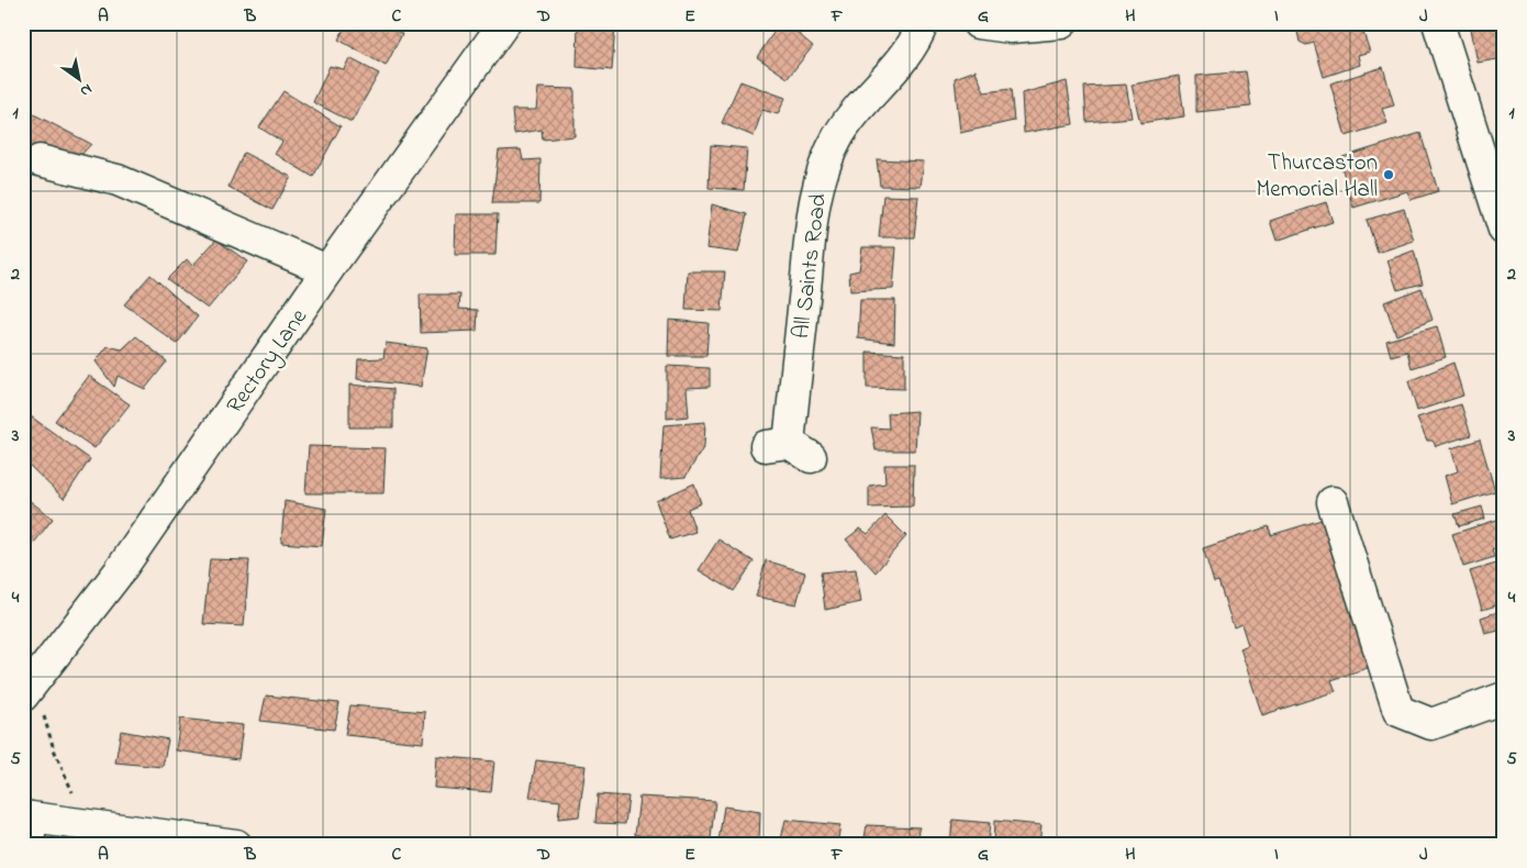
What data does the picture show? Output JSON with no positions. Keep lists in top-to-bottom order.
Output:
{
  "streets": {
    "street": ["All Saints Road", "Rectory Lane"]
  },
  "places": ["Thurcaston Memorial Hall"],
  "north": "bottom right",
  "grid": {
    "columns": [
      "A",
      "B",
      "C",
      "D",
      "E",
      "F",
      "G",
      "H",
      "I",
      "J"
    ],
    "rows": [
      "1",
      "2",
      "3",
      "4",
      "5"
    ]
  }
}
